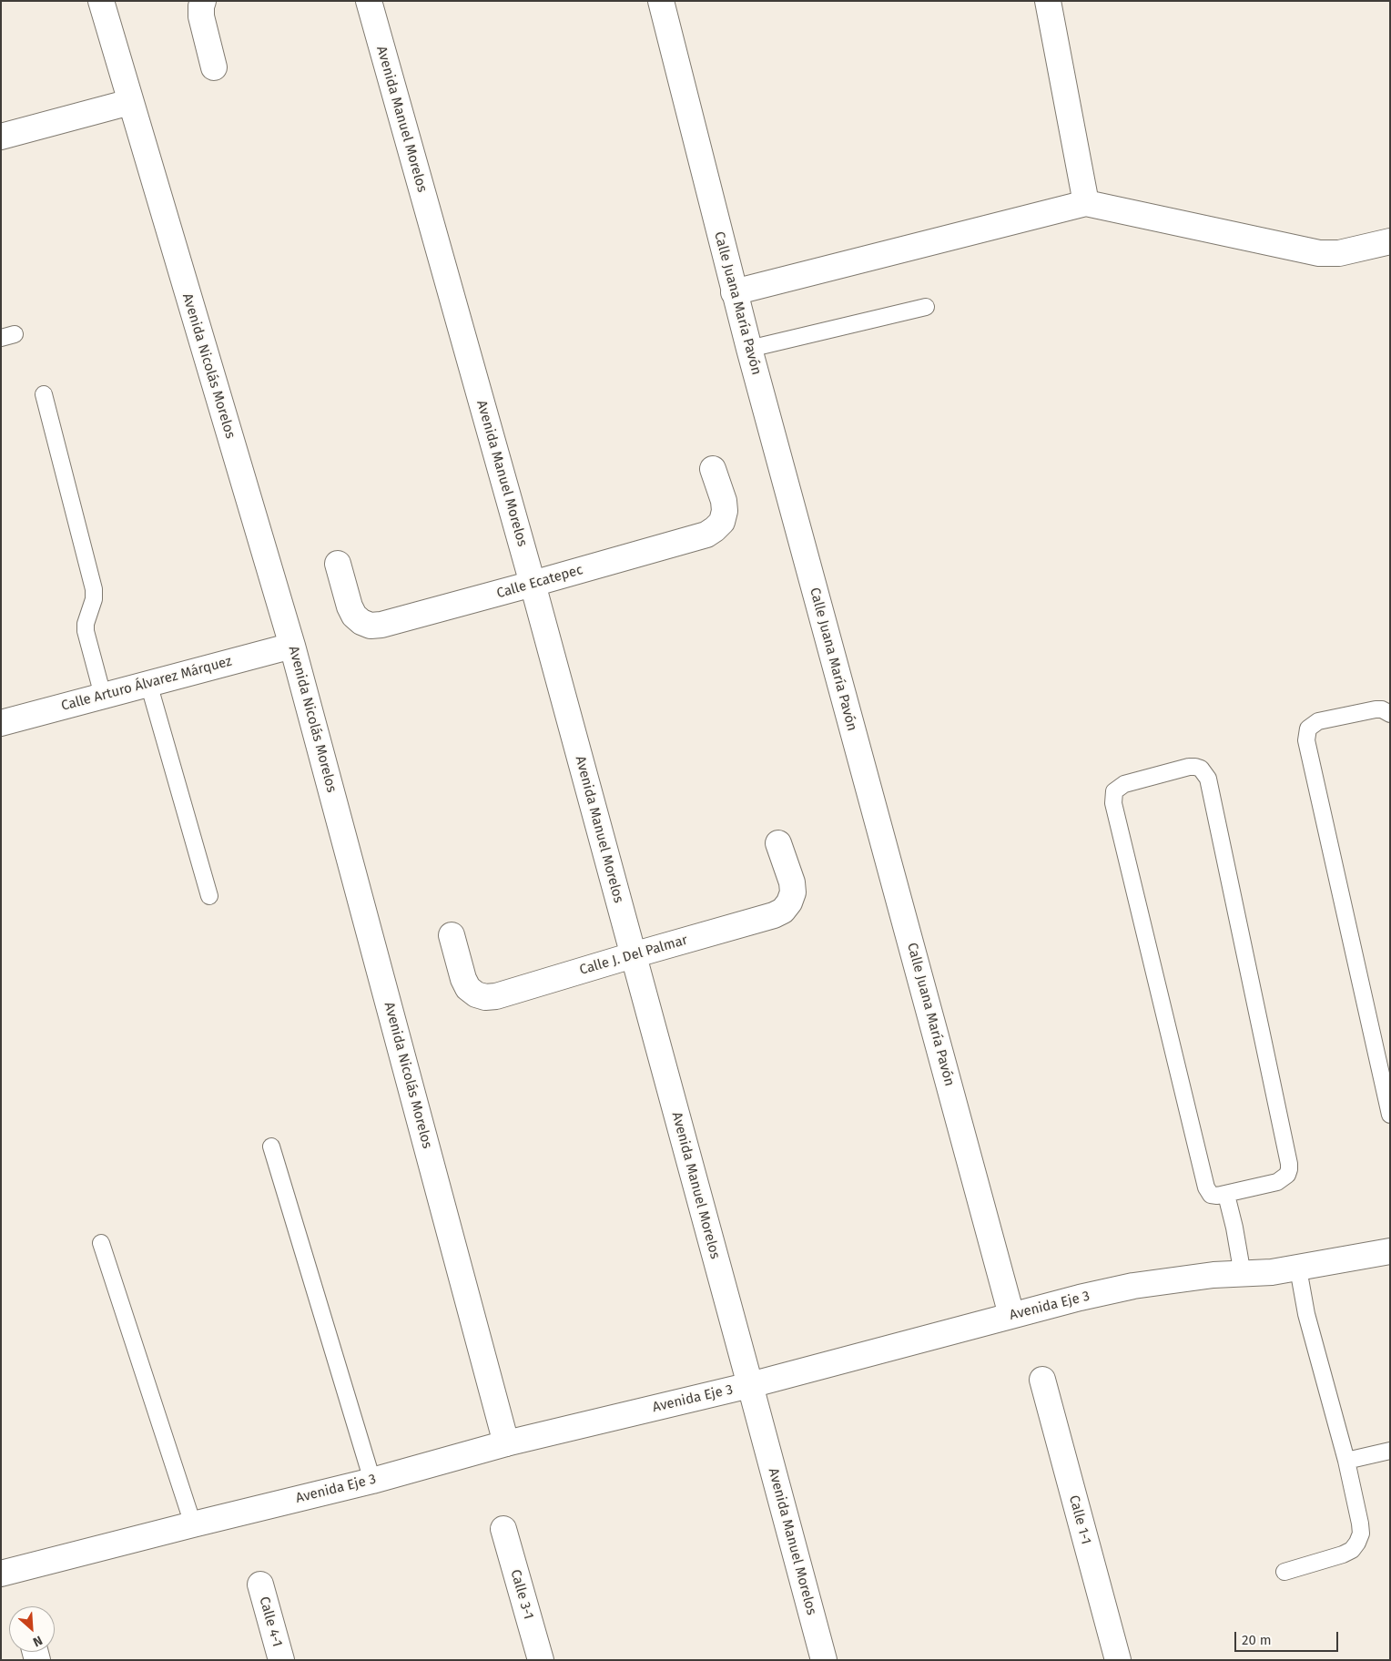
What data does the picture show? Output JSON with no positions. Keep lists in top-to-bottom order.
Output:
{
  "streets": {
    "street": [
      "Avenida Manuel Morelos",
      "Calle Juana María Pavón",
      "Avenida Nicolás Morelos",
      "Calle Ecatepec",
      "Calle Arturo Álvarez Márquez",
      "Calle J. Del Palmar",
      "Avenida Eje 3",
      "Calle 1-1",
      "Calle 3-1",
      "Calle 4-1"
    ]
  },
  "crossings": [
    ["Avenida Manuel Morelos", "Calle Ecatepec"],
    ["Avenida Manuel Morelos", "Calle J. Del Palmar"],
    ["Avenida Manuel Morelos", "Avenida Eje 3"],
    ["Calle Juana María Pavón", "Avenida Eje 3"],
    ["Avenida Nicolás Morelos", "Calle Arturo Álvarez Márquez"],
    ["Avenida Nicolás Morelos", "Avenida Eje 3"]
  ],
  "scale_bar": "20 m",
  "north": "bottom right"
}
